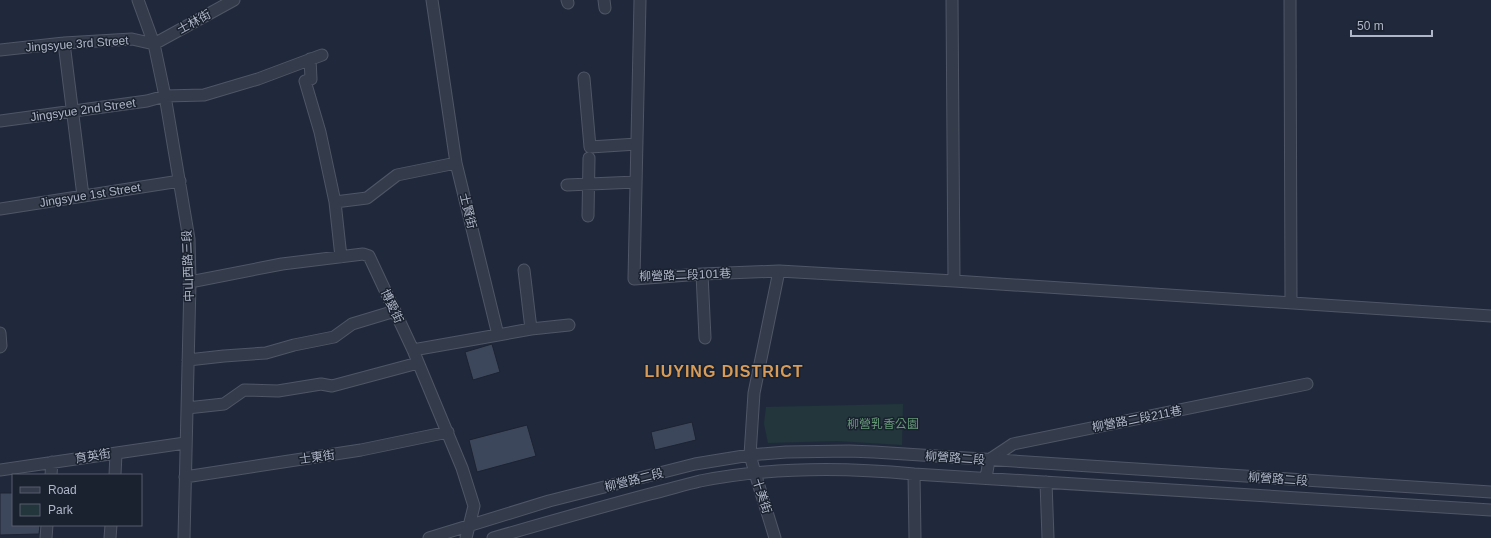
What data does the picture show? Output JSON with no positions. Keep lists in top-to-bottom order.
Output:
{
  "streets": {
    "street": [
      "士林街",
      "Jingsyue 3rd Street",
      "Jingsyue 2nd Street",
      "Jingsyue 1st Street",
      "士賢街",
      "中山西路三段",
      "柳營路二段101巷",
      "博愛街",
      "柳營路二段211巷",
      "育英街",
      "士東街",
      "柳營路二段",
      "十美街"
    ]
  },
  "crossings": [
    ["士林街", "Jingsyue 3rd Street"],
    ["士林街", "中山西路三段"],
    ["Jingsyue 3rd Street", "中山西路三段"],
    ["Jingsyue 2nd Street", "中山西路三段"],
    ["Jingsyue 1st Street", "中山西路三段"],
    ["中山西路三段", "博愛街"],
    ["中山西路三段", "育英街"],
    ["中山西路三段", "士東街"],
    ["博愛街", "士東街"],
    ["博愛街", "柳營路二段"],
    ["柳營路二段211巷", "柳營路二段"],
    ["柳營路二段", "十美街"]
  ],
  "districts": ["LIUYING DISTRICT"],
  "parks": ["柳營乳香公園"],
  "legend": ["Road", "Park"],
  "scale_bar": "50 m"
}
